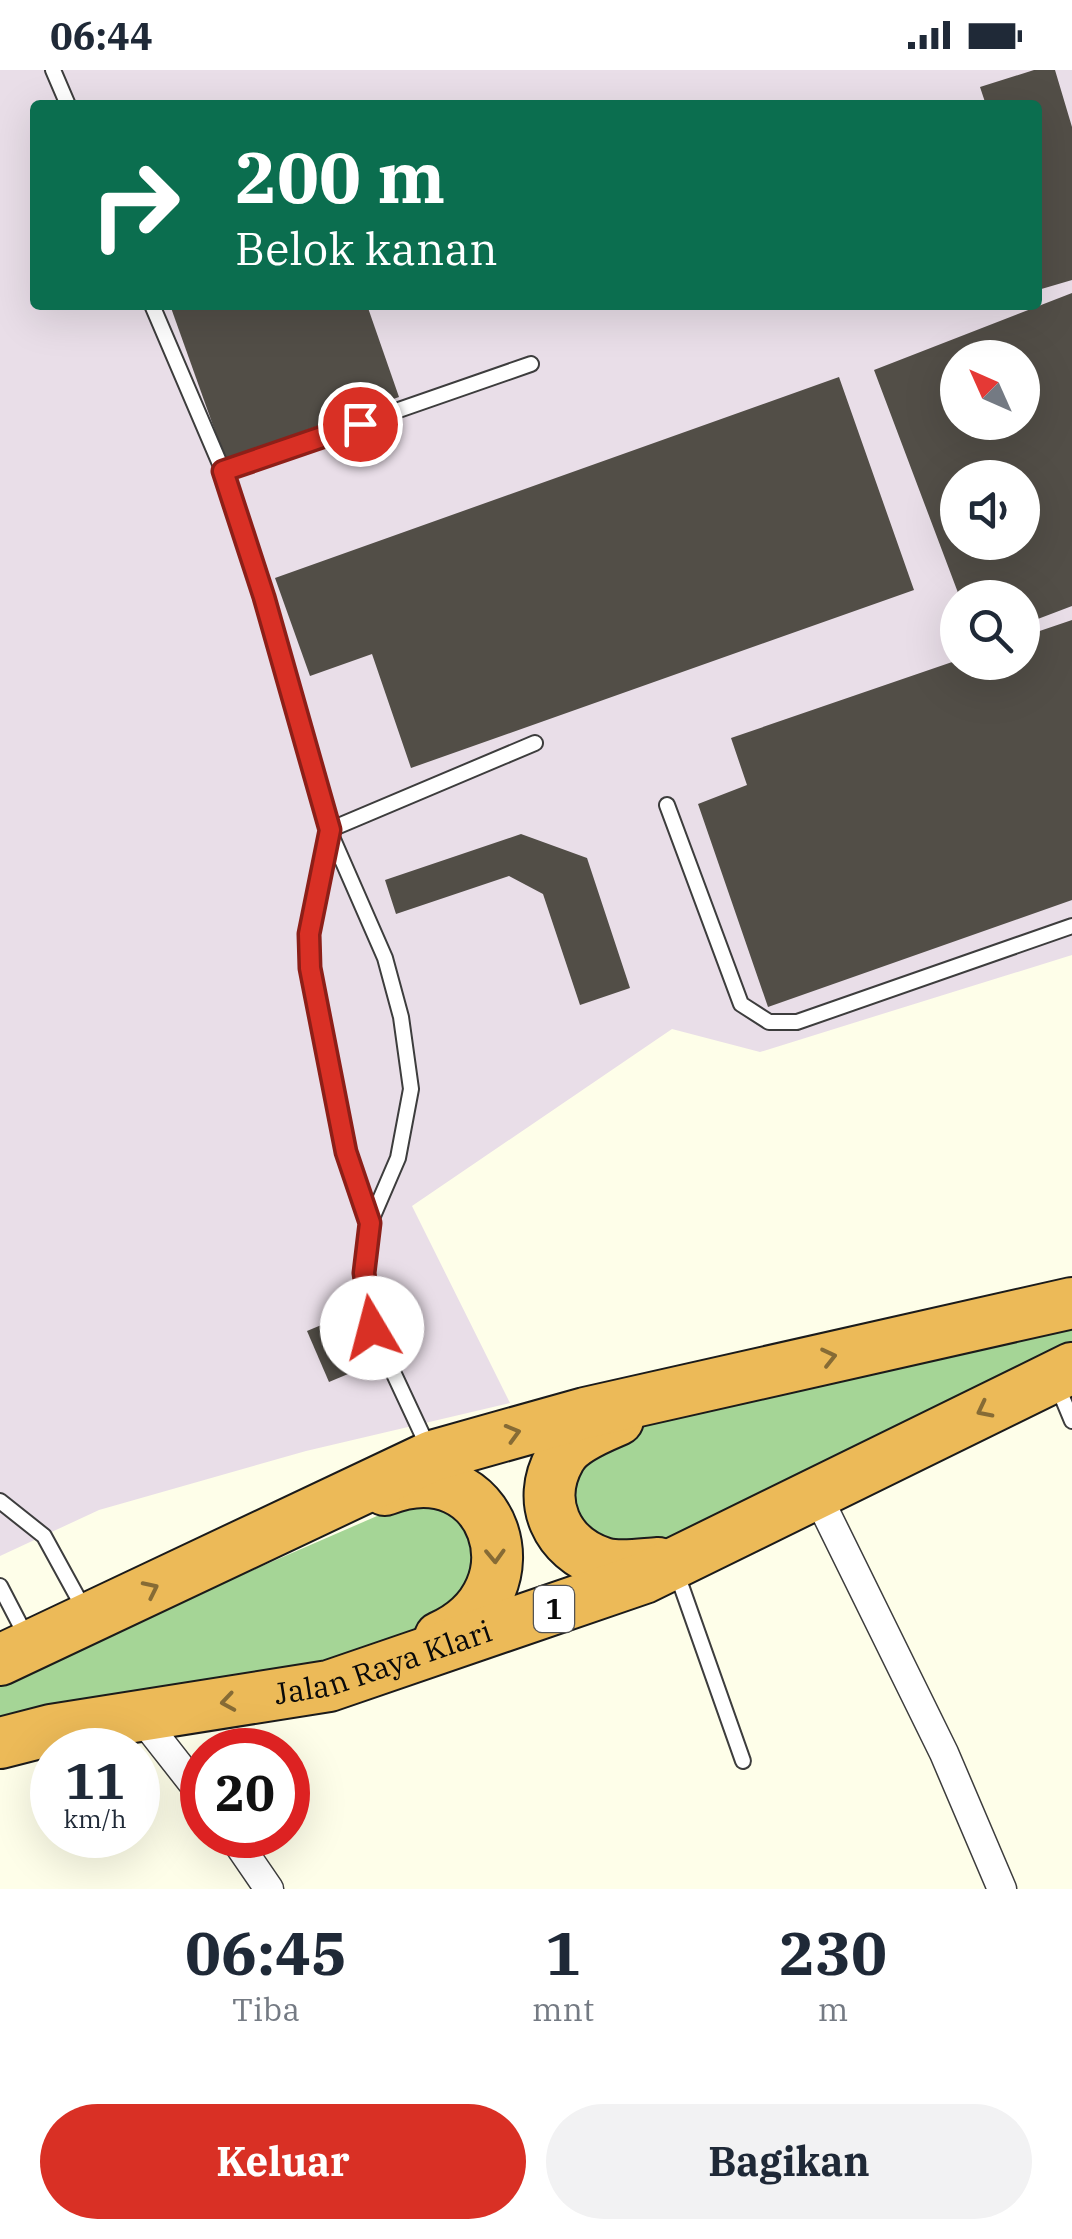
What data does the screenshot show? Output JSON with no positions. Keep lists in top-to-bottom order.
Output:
{
  "streets": {
    "highway": ["1", "Jalan Raya Klari"]
  },
  "north": "top left",
  "page": {
    "status": "06:44",
    "turn": ["200 m", "Belok kanan"],
    "speed": "11 km/h",
    "limit": "20",
    "eta": [
      "06:45",
      "Tiba",
      "1",
      "mnt",
      "230",
      "m"
    ],
    "buttons": ["Keluar", "Bagikan"]
  }
}
